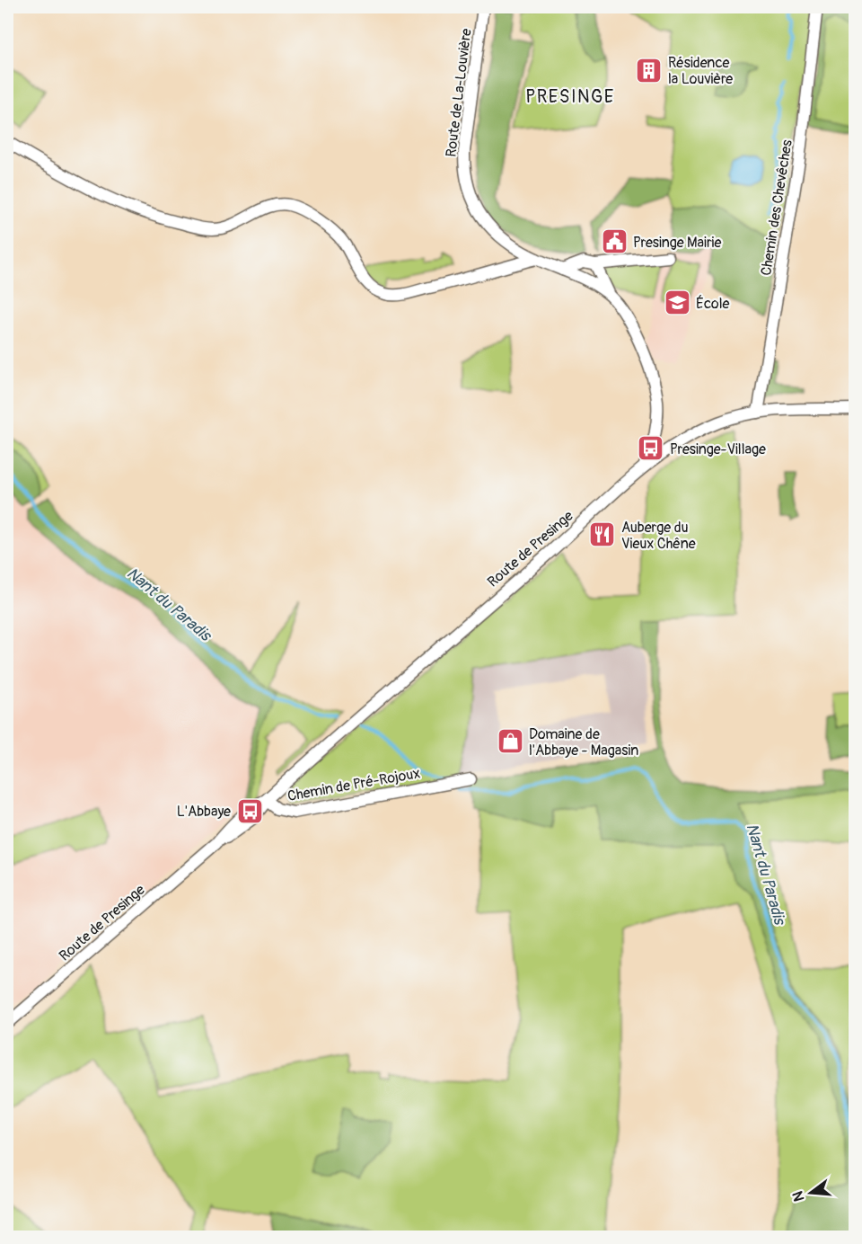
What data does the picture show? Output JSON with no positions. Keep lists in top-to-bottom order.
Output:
{
  "streets": {
    "street": [
      "Route de La-Louvière",
      "Chemin des Chevêches",
      "Route de Presinge",
      "Chemin de Pré-Rojoux"
    ]
  },
  "crossings": [
    ["Route de La-Louvière", "Route de Presinge"],
    ["Chemin des Chevêches", "Route de Presinge"],
    ["Route de Presinge", "Chemin de Pré-Rojoux"]
  ],
  "districts": ["PRESINGE"],
  "water": ["Nant du Paradis"],
  "places": {
    "building": ["Résidence la Louvière"],
    "public building": ["Presinge Mairie"],
    "school or university": ["École"],
    "bus stop": ["Presinge-Village", "L'Abbaye"],
    "restaurant": ["Auberge du Vieux Chêne"],
    "shop": ["Domaine de l'Abbaye - Magasin"]
  },
  "north": "left"
}
